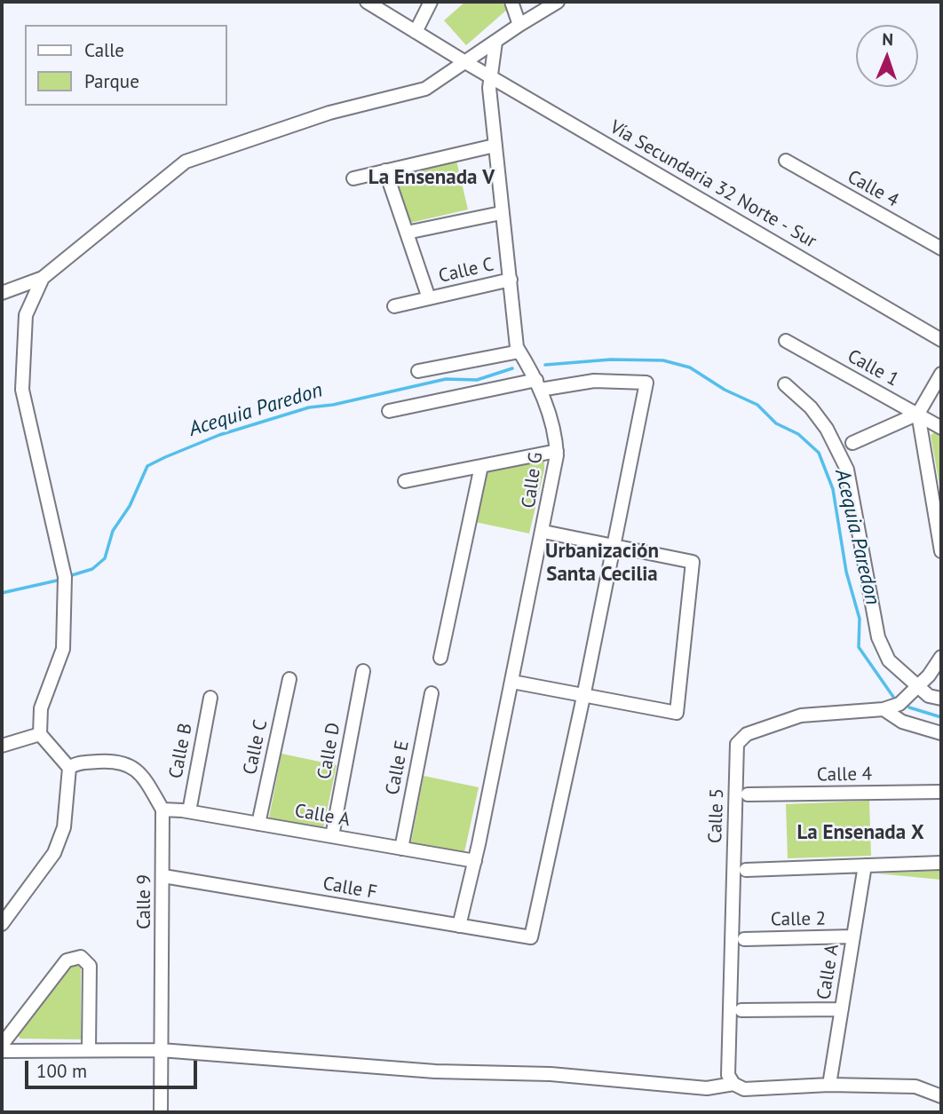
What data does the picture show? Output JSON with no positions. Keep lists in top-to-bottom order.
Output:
{
  "streets": {
    "street": [
      "Vía Secundaria 32 Norte - Sur",
      "Calle 4",
      "Calle C",
      "Calle 1",
      "Calle G",
      "Calle B",
      "Calle D",
      "Calle E",
      "Calle A",
      "Calle 5",
      "Calle F",
      "Calle 9",
      "Calle 2"
    ]
  },
  "crossings": [
    ["Vía Secundaria 32 Norte - Sur", "Calle G"],
    ["Calle C", "Calle G"],
    ["Calle C", "Calle A"],
    ["Calle G", "Calle A"],
    ["Calle G", "Calle F"],
    ["Calle B", "Calle A"],
    ["Calle D", "Calle A"],
    ["Calle E", "Calle A"],
    ["Calle A", "Calle 9"],
    ["Calle A", "Calle 2"],
    ["Calle F", "Calle 9"]
  ],
  "districts": ["La Ensenada V", "Urbanización Santa Cecilia", "La Ensenada X"],
  "water": ["Acequia Paredon"],
  "legend": ["Calle", "Parque"],
  "scale_bar": "100 m",
  "north": "top"
}
